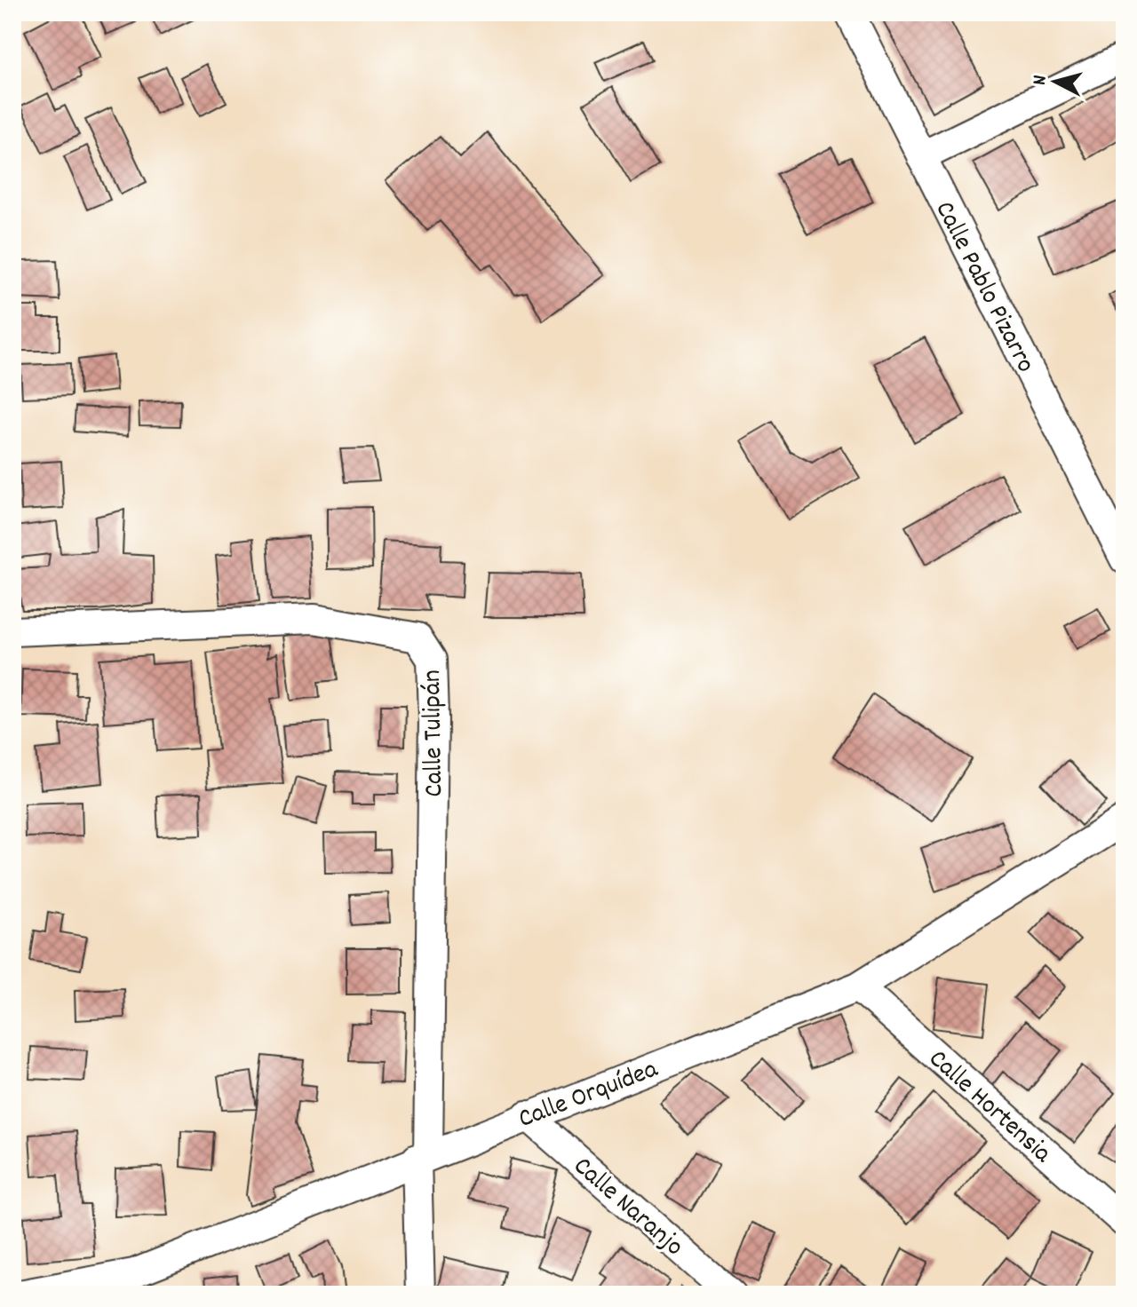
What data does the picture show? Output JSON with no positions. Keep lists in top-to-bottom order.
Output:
{
  "streets": {
    "street": [
      "Calle Pablo Pizarro",
      "Calle Tulipán",
      "Calle Orquídea",
      "Calle Hortensia",
      "Calle Naranjo"
    ]
  },
  "crossings": [
    ["Calle Tulipán", "Calle Orquídea"],
    ["Calle Orquídea", "Calle Hortensia"],
    ["Calle Orquídea", "Calle Naranjo"]
  ],
  "north": "left"
}
